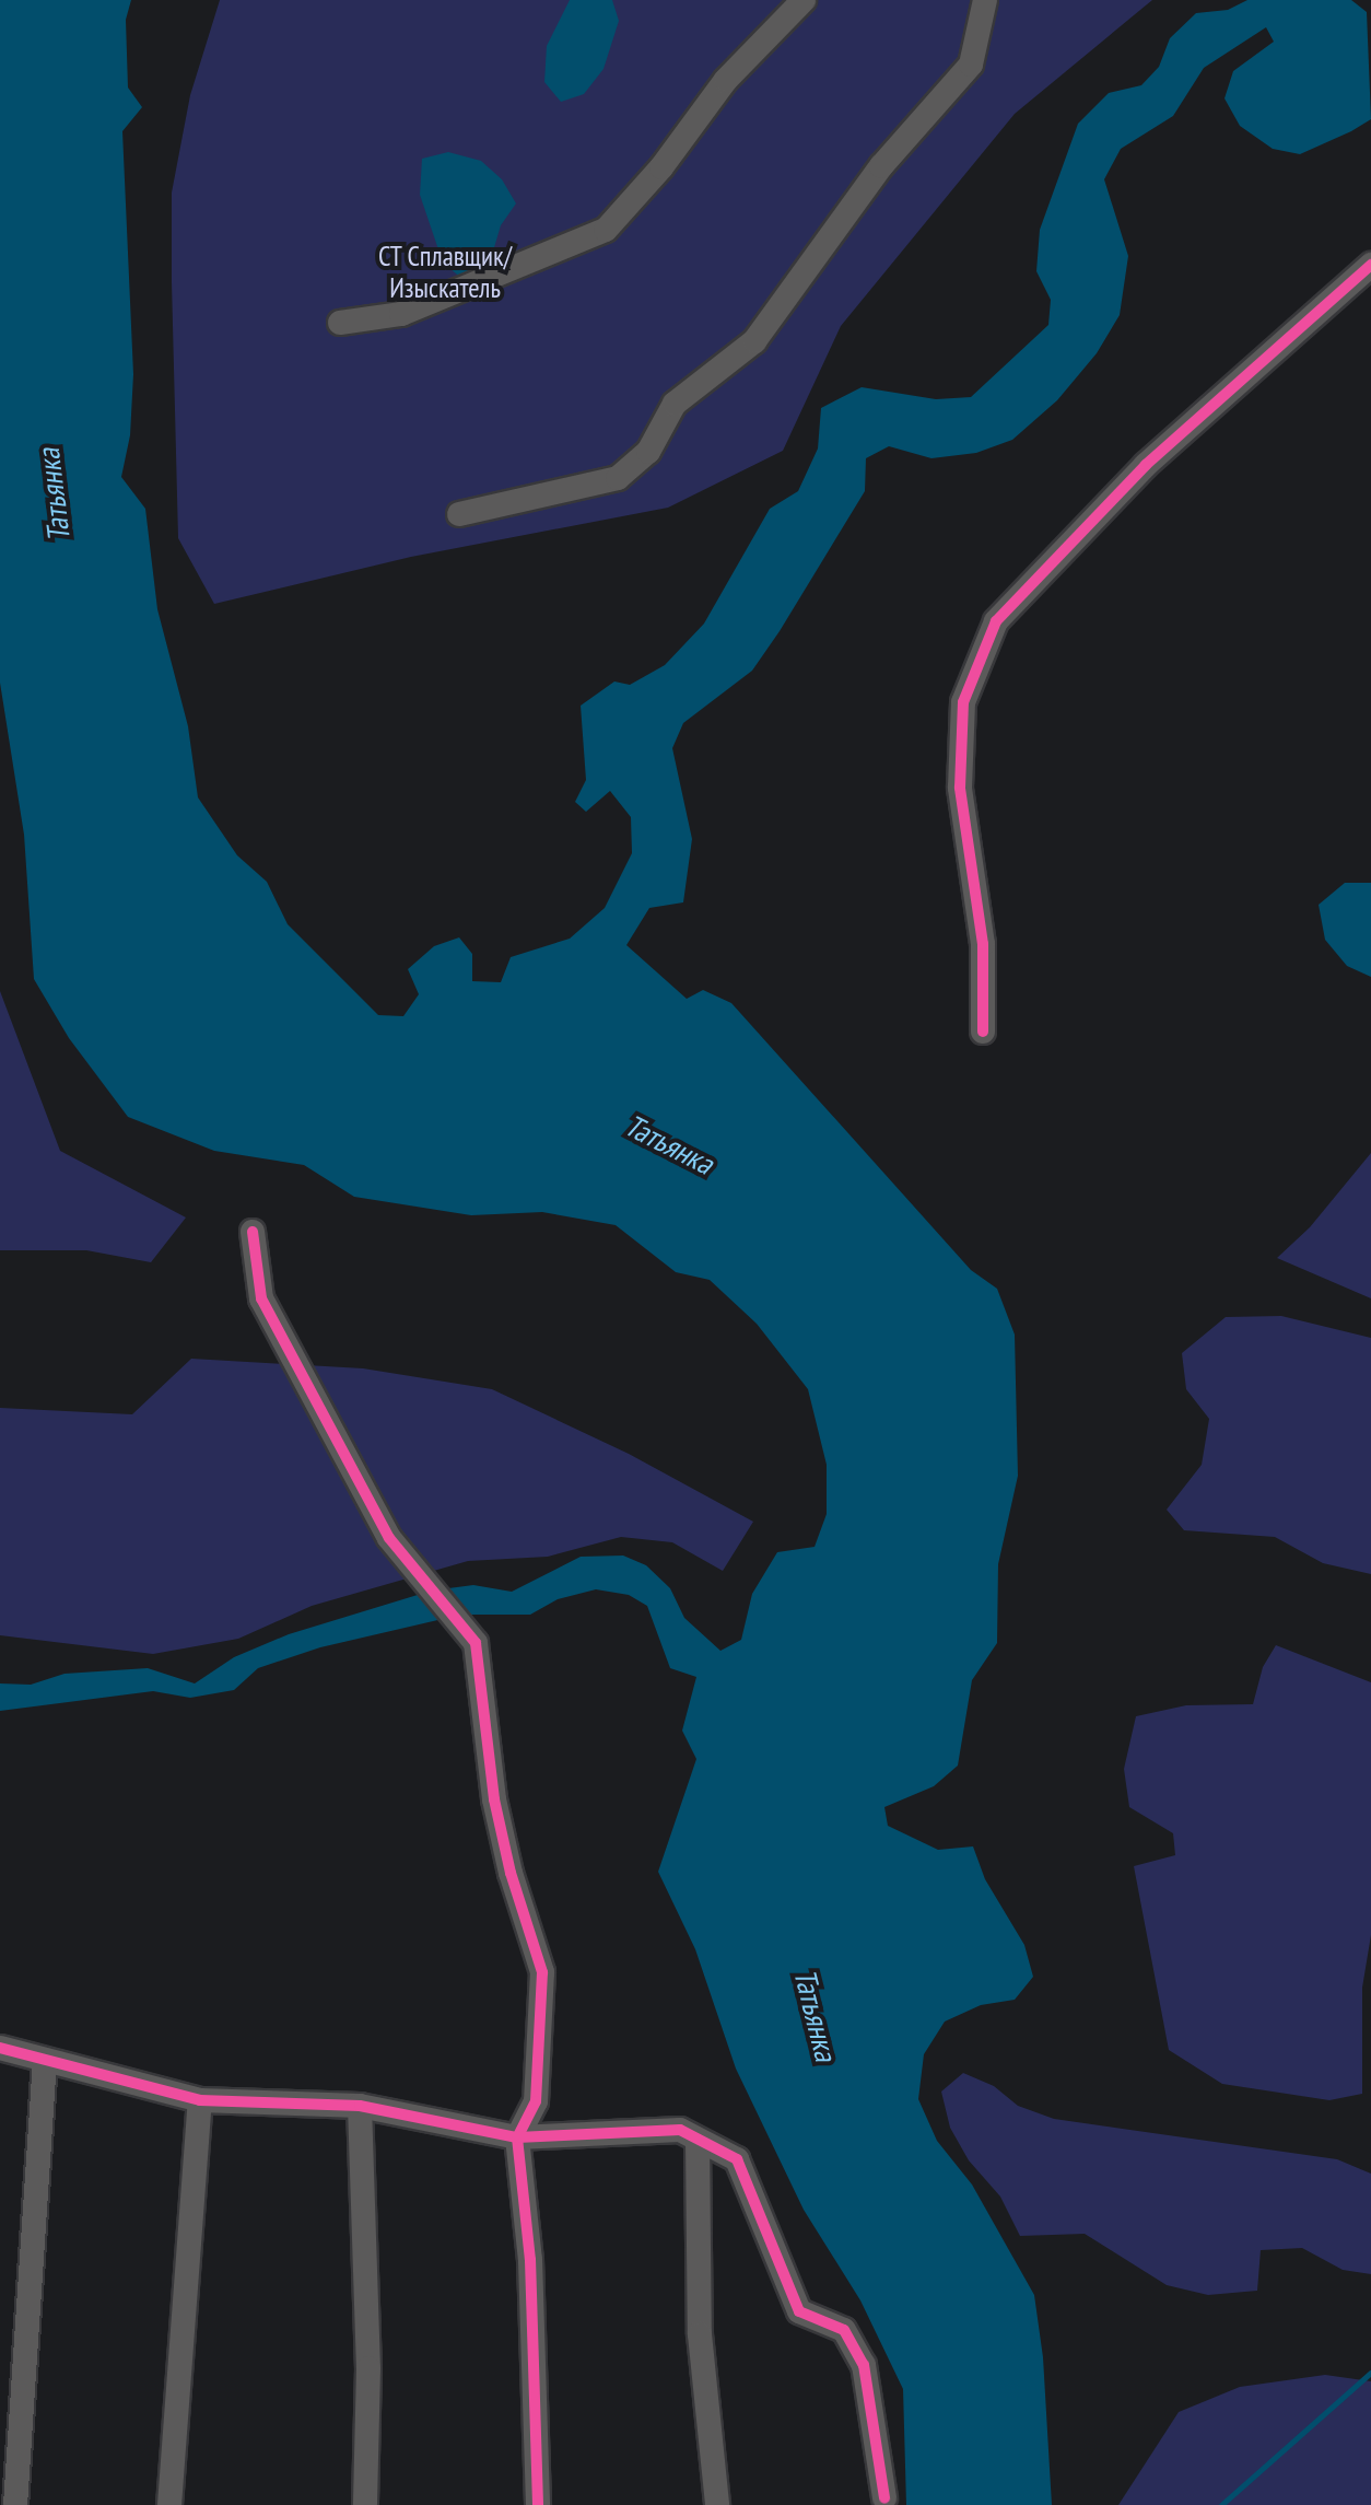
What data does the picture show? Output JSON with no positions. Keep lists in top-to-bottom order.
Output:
{
  "water": ["Татьянка"],
  "parks": ["СТ Сплавщик/ Изыскатель"]
}
